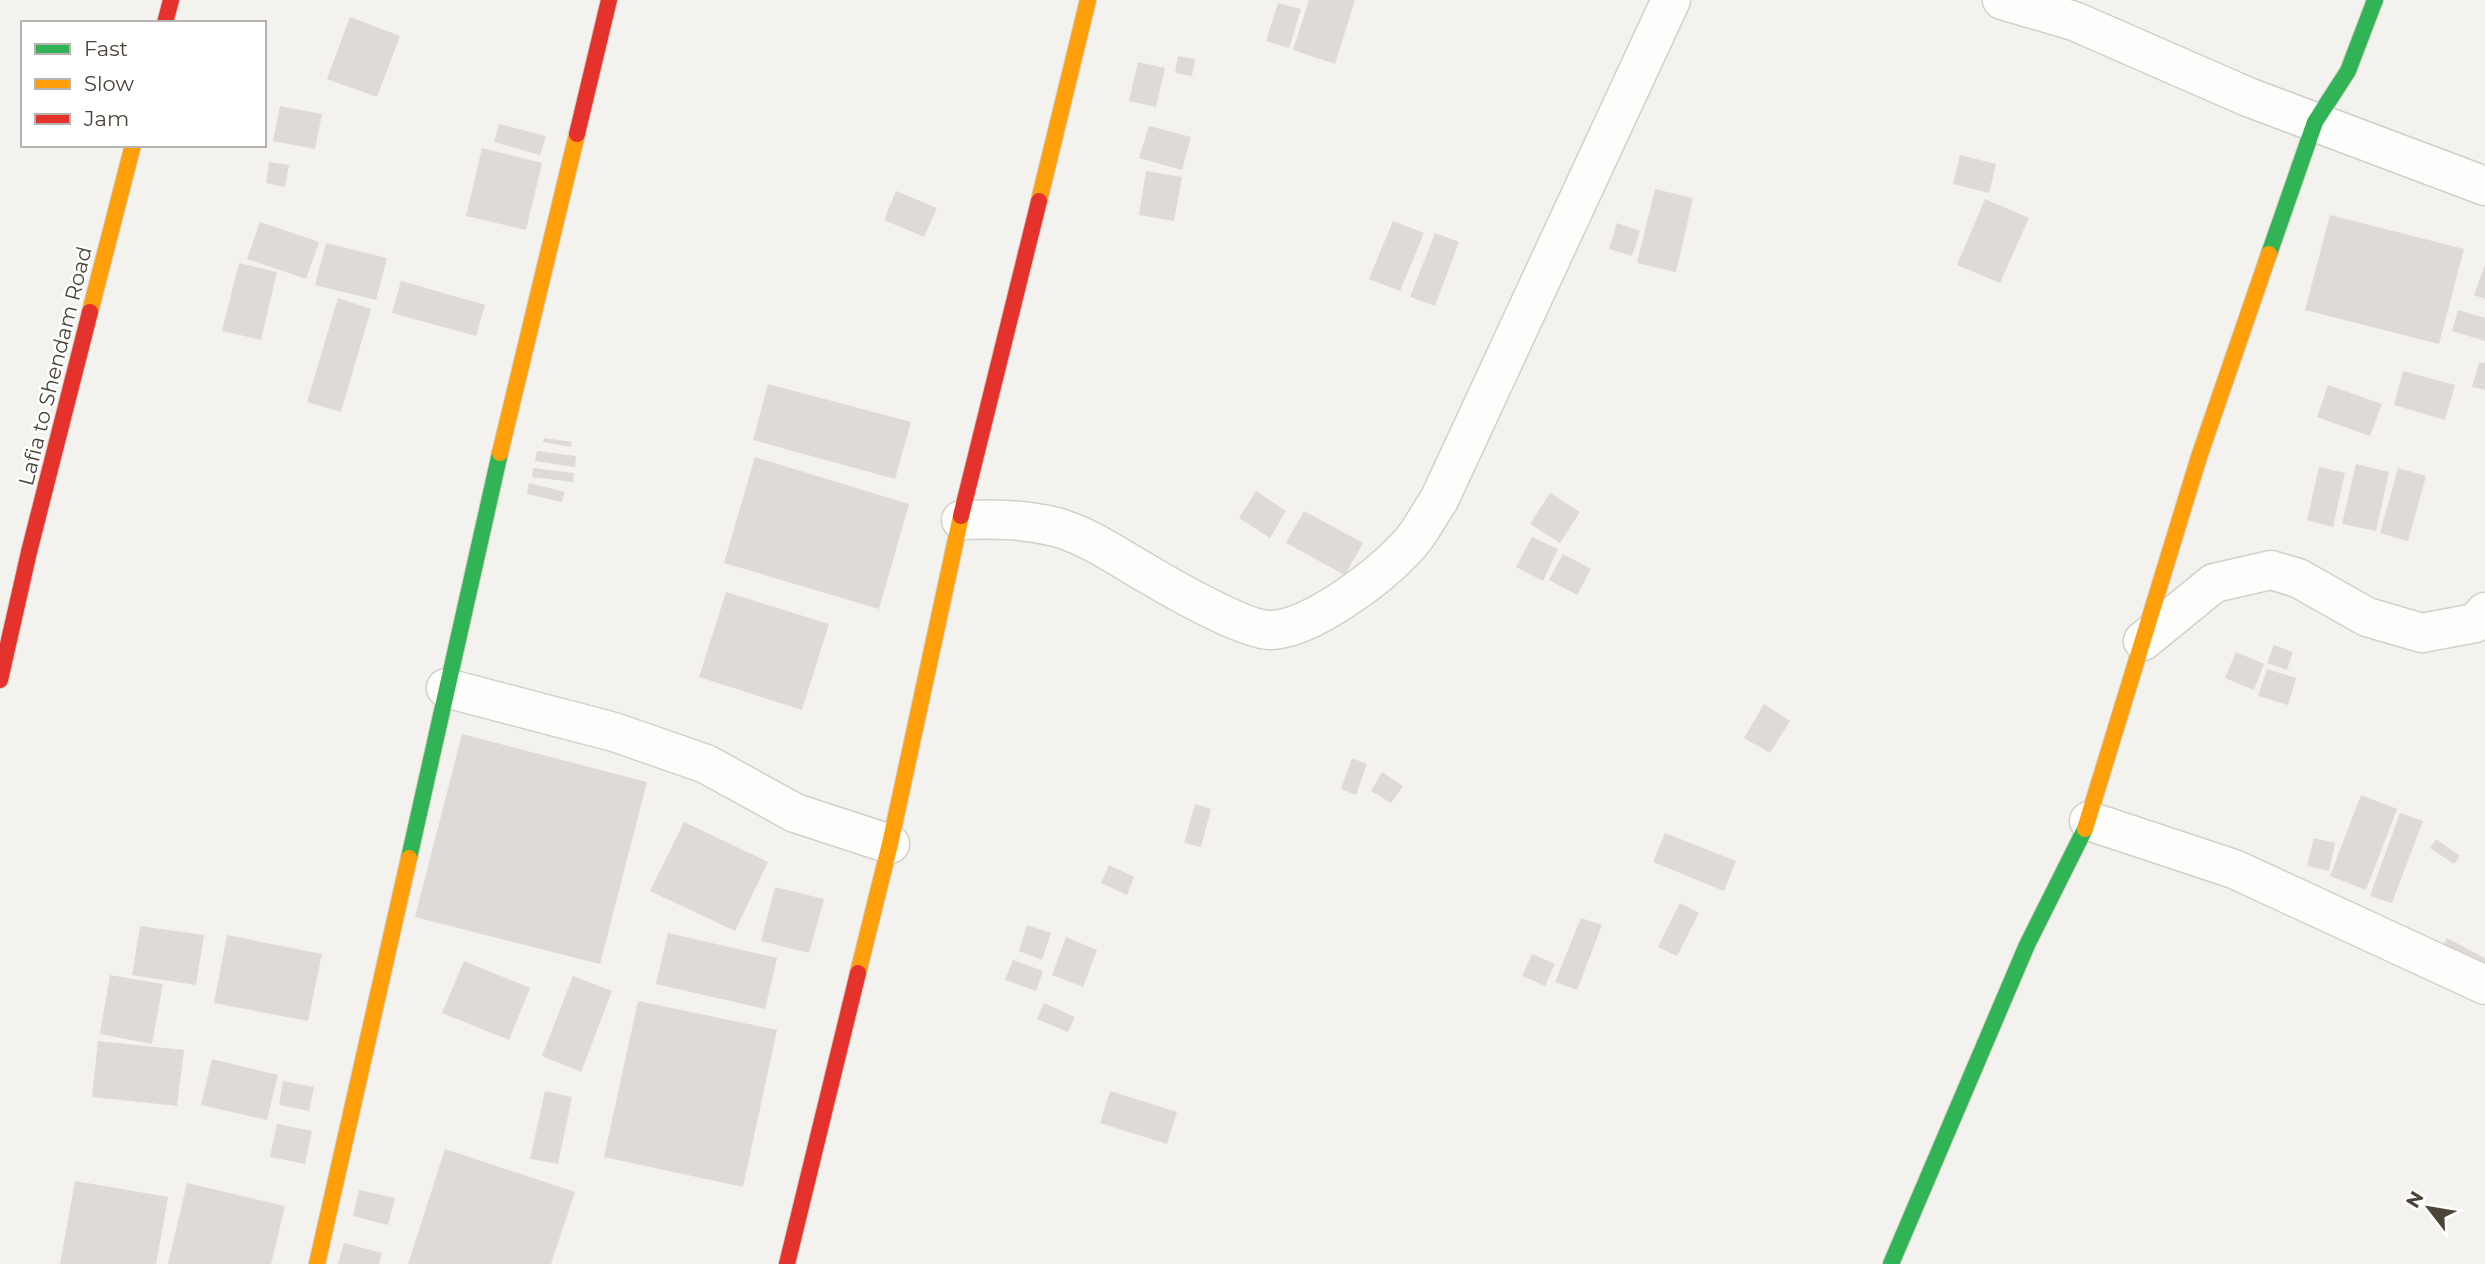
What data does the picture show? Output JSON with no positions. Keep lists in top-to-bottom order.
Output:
{
  "streets": {
    "street": ["Lafia to Shendam Road"]
  },
  "legend": ["Fast", "Slow", "Jam"],
  "north": "top left"
}
